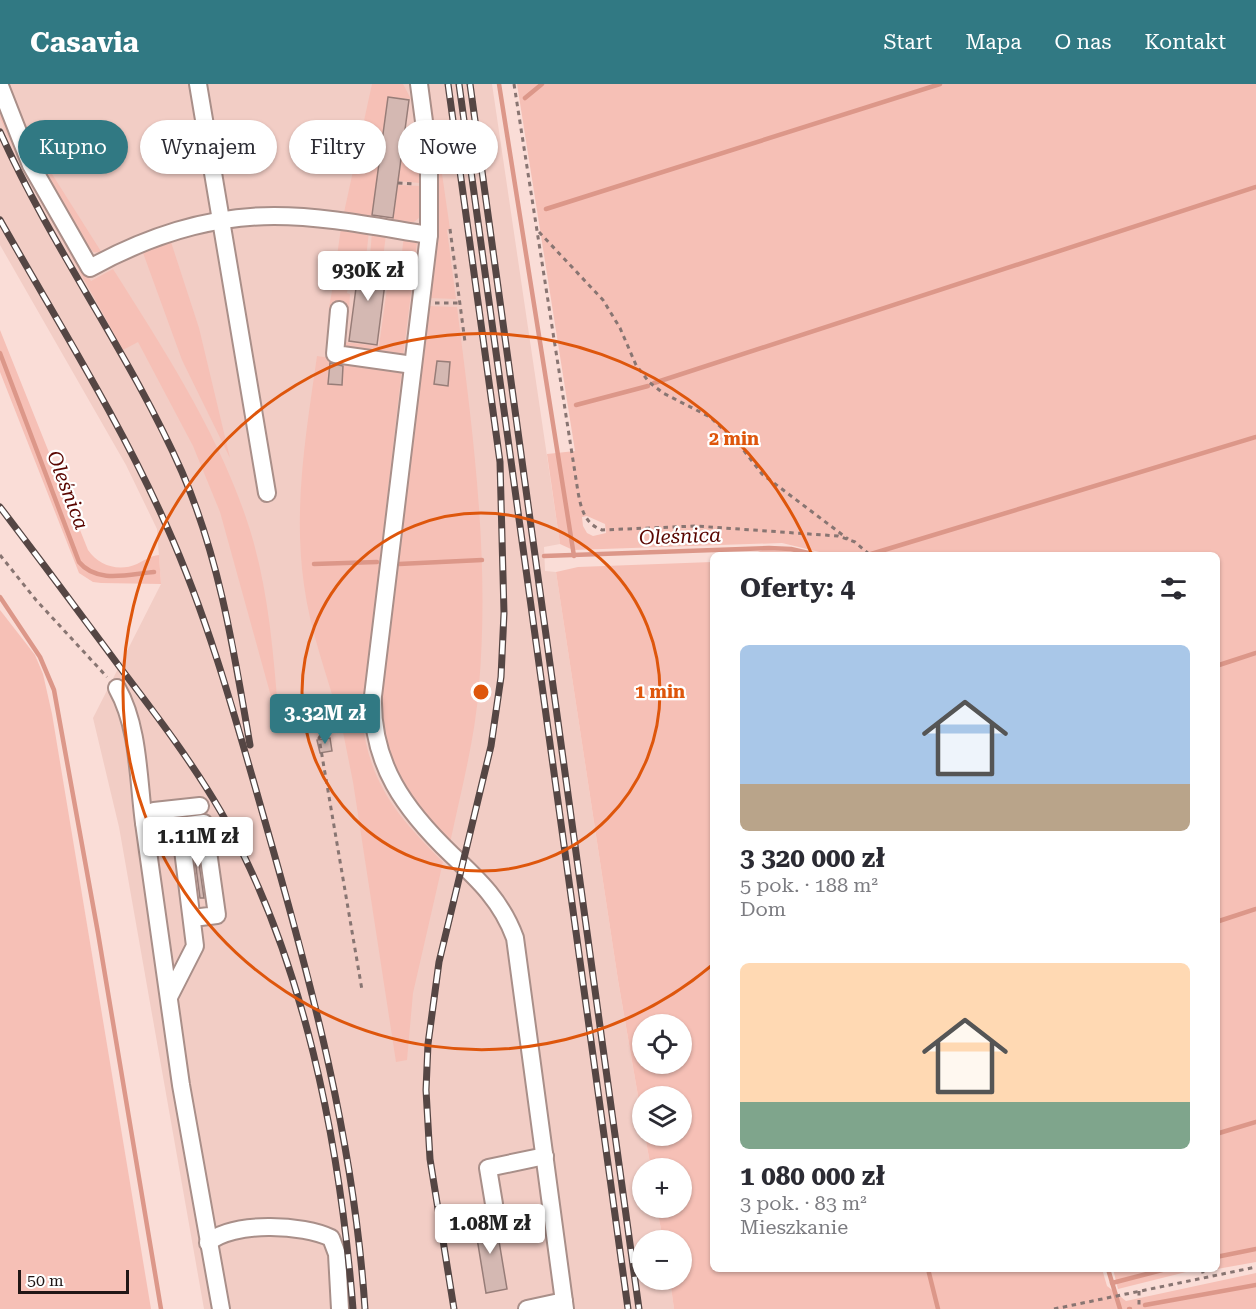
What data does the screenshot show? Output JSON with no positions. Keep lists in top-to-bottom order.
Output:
{
  "water": ["Oleśnica"],
  "scale_bar": "50 m",
  "page": {
    "header": "Casavia",
    "nav": [
      "Start",
      "Mapa",
      "O nas",
      "Kontakt"
    ],
    "chip": [
      "Kupno",
      "Wynajem",
      "Filtry",
      "Nowe"
    ],
    "price": [
      "930K zł",
      "3.32M zł",
      "1.11M zł",
      "1.08M zł"
    ],
    "heading": "Oferty: 4",
    "list": [
      {
        "name": "3 320 000 zł",
        "note": "5 pok. · 188 m² · Dom"
      },
      {
        "name": "1 080 000 zł",
        "note": "3 pok. · 83 m² · Mieszkanie"
      }
    ],
    "map_buttons": ["+", "−"],
    "scale": "50 m"
  },
  "rings": ["2 min", "1 min"]
}
